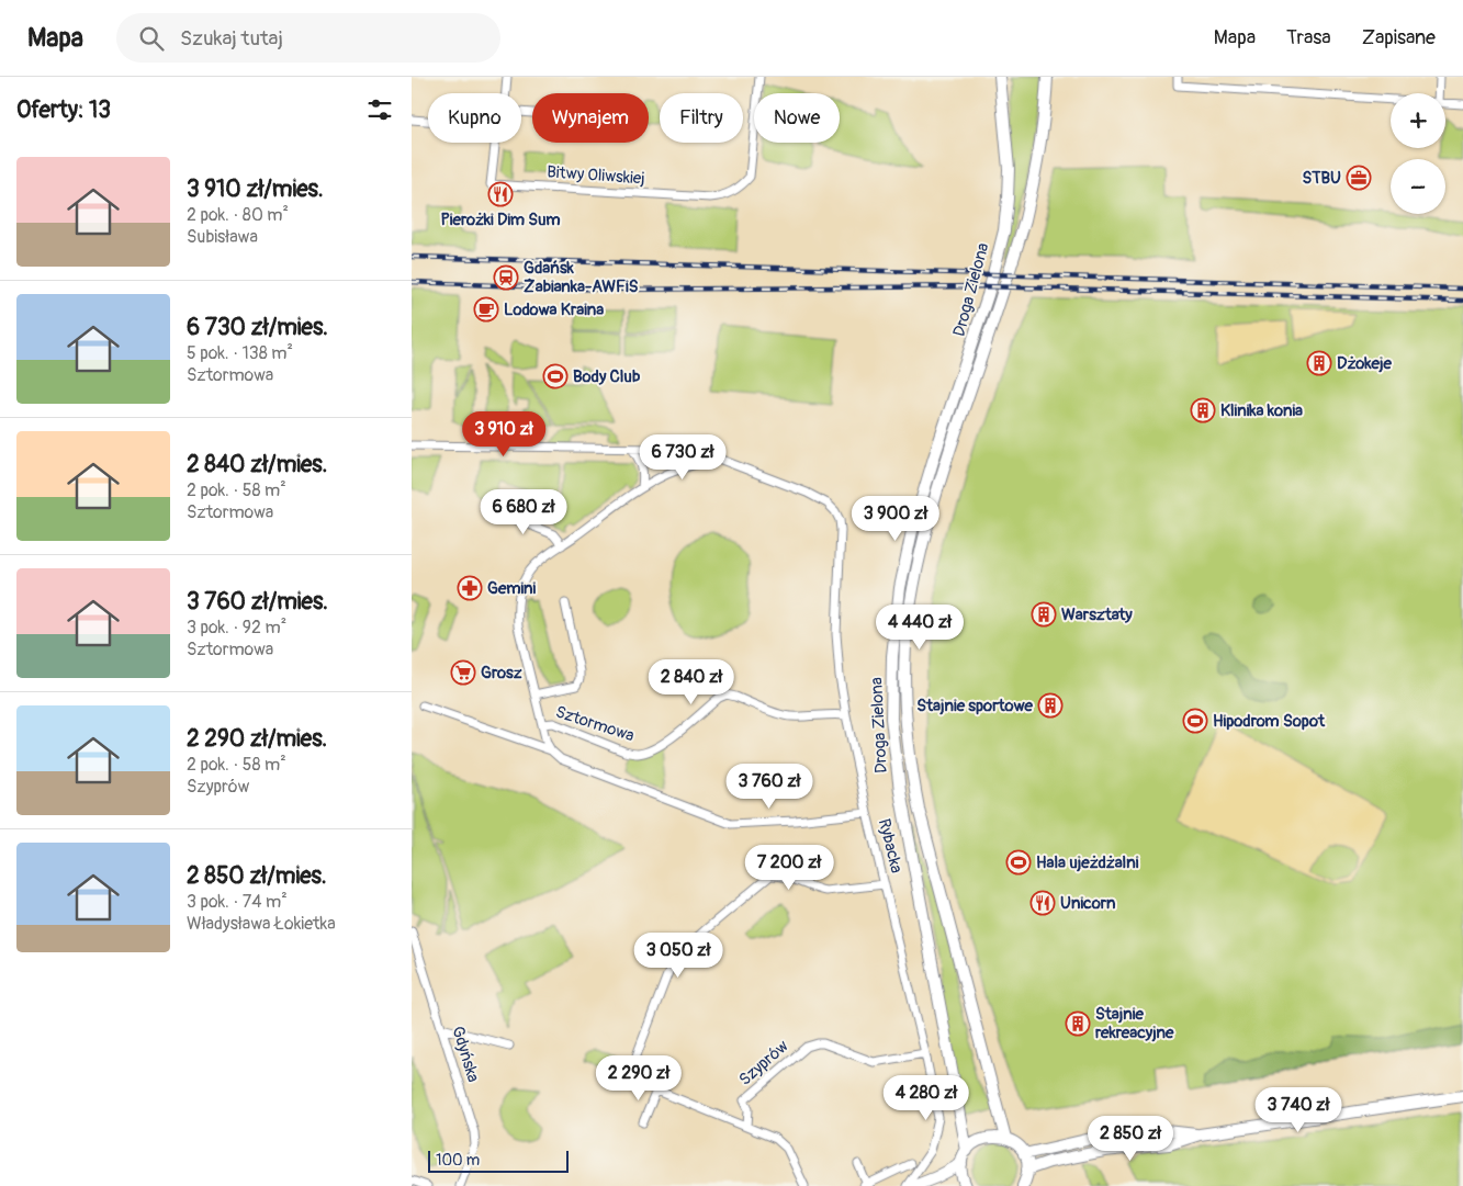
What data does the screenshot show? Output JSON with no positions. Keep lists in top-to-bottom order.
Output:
{
  "streets": {
    "street": [
      "Bitwy Oliwskiej",
      "Droga Zielona",
      "Sztormowa",
      "Rybacka",
      "Gdyńska",
      "Szyprów"
    ]
  },
  "crossings": [
    ["Sztormowa", "Rybacka"],
    ["Rybacka", "Szyprów"]
  ],
  "places": {
    "office": ["STBU"],
    "restaurant": ["Pierożki Dim Sum", "Unicorn"],
    "station": ["Gdańsk Żabianka-AWFiS"],
    "cafe": ["Lodowa Kraina"],
    "building": [
      "Dżokeje",
      "Klinika konia",
      "Warsztaty",
      "Stajnie sportowe",
      "Stajnie rekreacyjne"
    ],
    "sports": ["Body Club", "Hipodrom Sopot", "Hala ujeżdżalni"],
    "pharmacy": ["Gemini"],
    "supermarket": ["Grosz"]
  },
  "scale_bar": "100 m",
  "page": {
    "header": "Mapa",
    "search": "Szukaj tutaj",
    "nav": ["Mapa", "Trasa", "Zapisane"],
    "heading": "Oferty: 13",
    "map_buttons": ["+", "−"],
    "chip": [
      "Kupno",
      "Wynajem",
      "Filtry",
      "Nowe"
    ],
    "list": [
      {
        "name": "3 910 zł/mies.",
        "note": "2 pok. · 80 m² · Subisława"
      },
      {
        "name": "6 730 zł/mies.",
        "note": "5 pok. · 138 m² · Sztormowa"
      },
      {
        "name": "2 840 zł/mies.",
        "note": "2 pok. · 58 m² · Sztormowa"
      },
      {
        "name": "3 760 zł/mies.",
        "note": "3 pok. · 92 m² · Sztormowa"
      },
      {
        "name": "2 290 zł/mies.",
        "note": "2 pok. · 58 m² · Szyprów"
      },
      {
        "name": "2 850 zł/mies.",
        "note": "3 pok. · 74 m² · Władysława Łokietka"
      }
    ],
    "price": [
      "3 910 zł",
      "6 730 zł",
      "6 680 zł",
      "3 900 zł",
      "4 440 zł",
      "2 840 zł",
      "3 760 zł",
      "7 200 zł",
      "3 050 zł",
      "2 290 zł",
      "4 280 zł",
      "3 740 zł",
      "2 850 zł"
    ],
    "scale": "100 m"
  }
}
